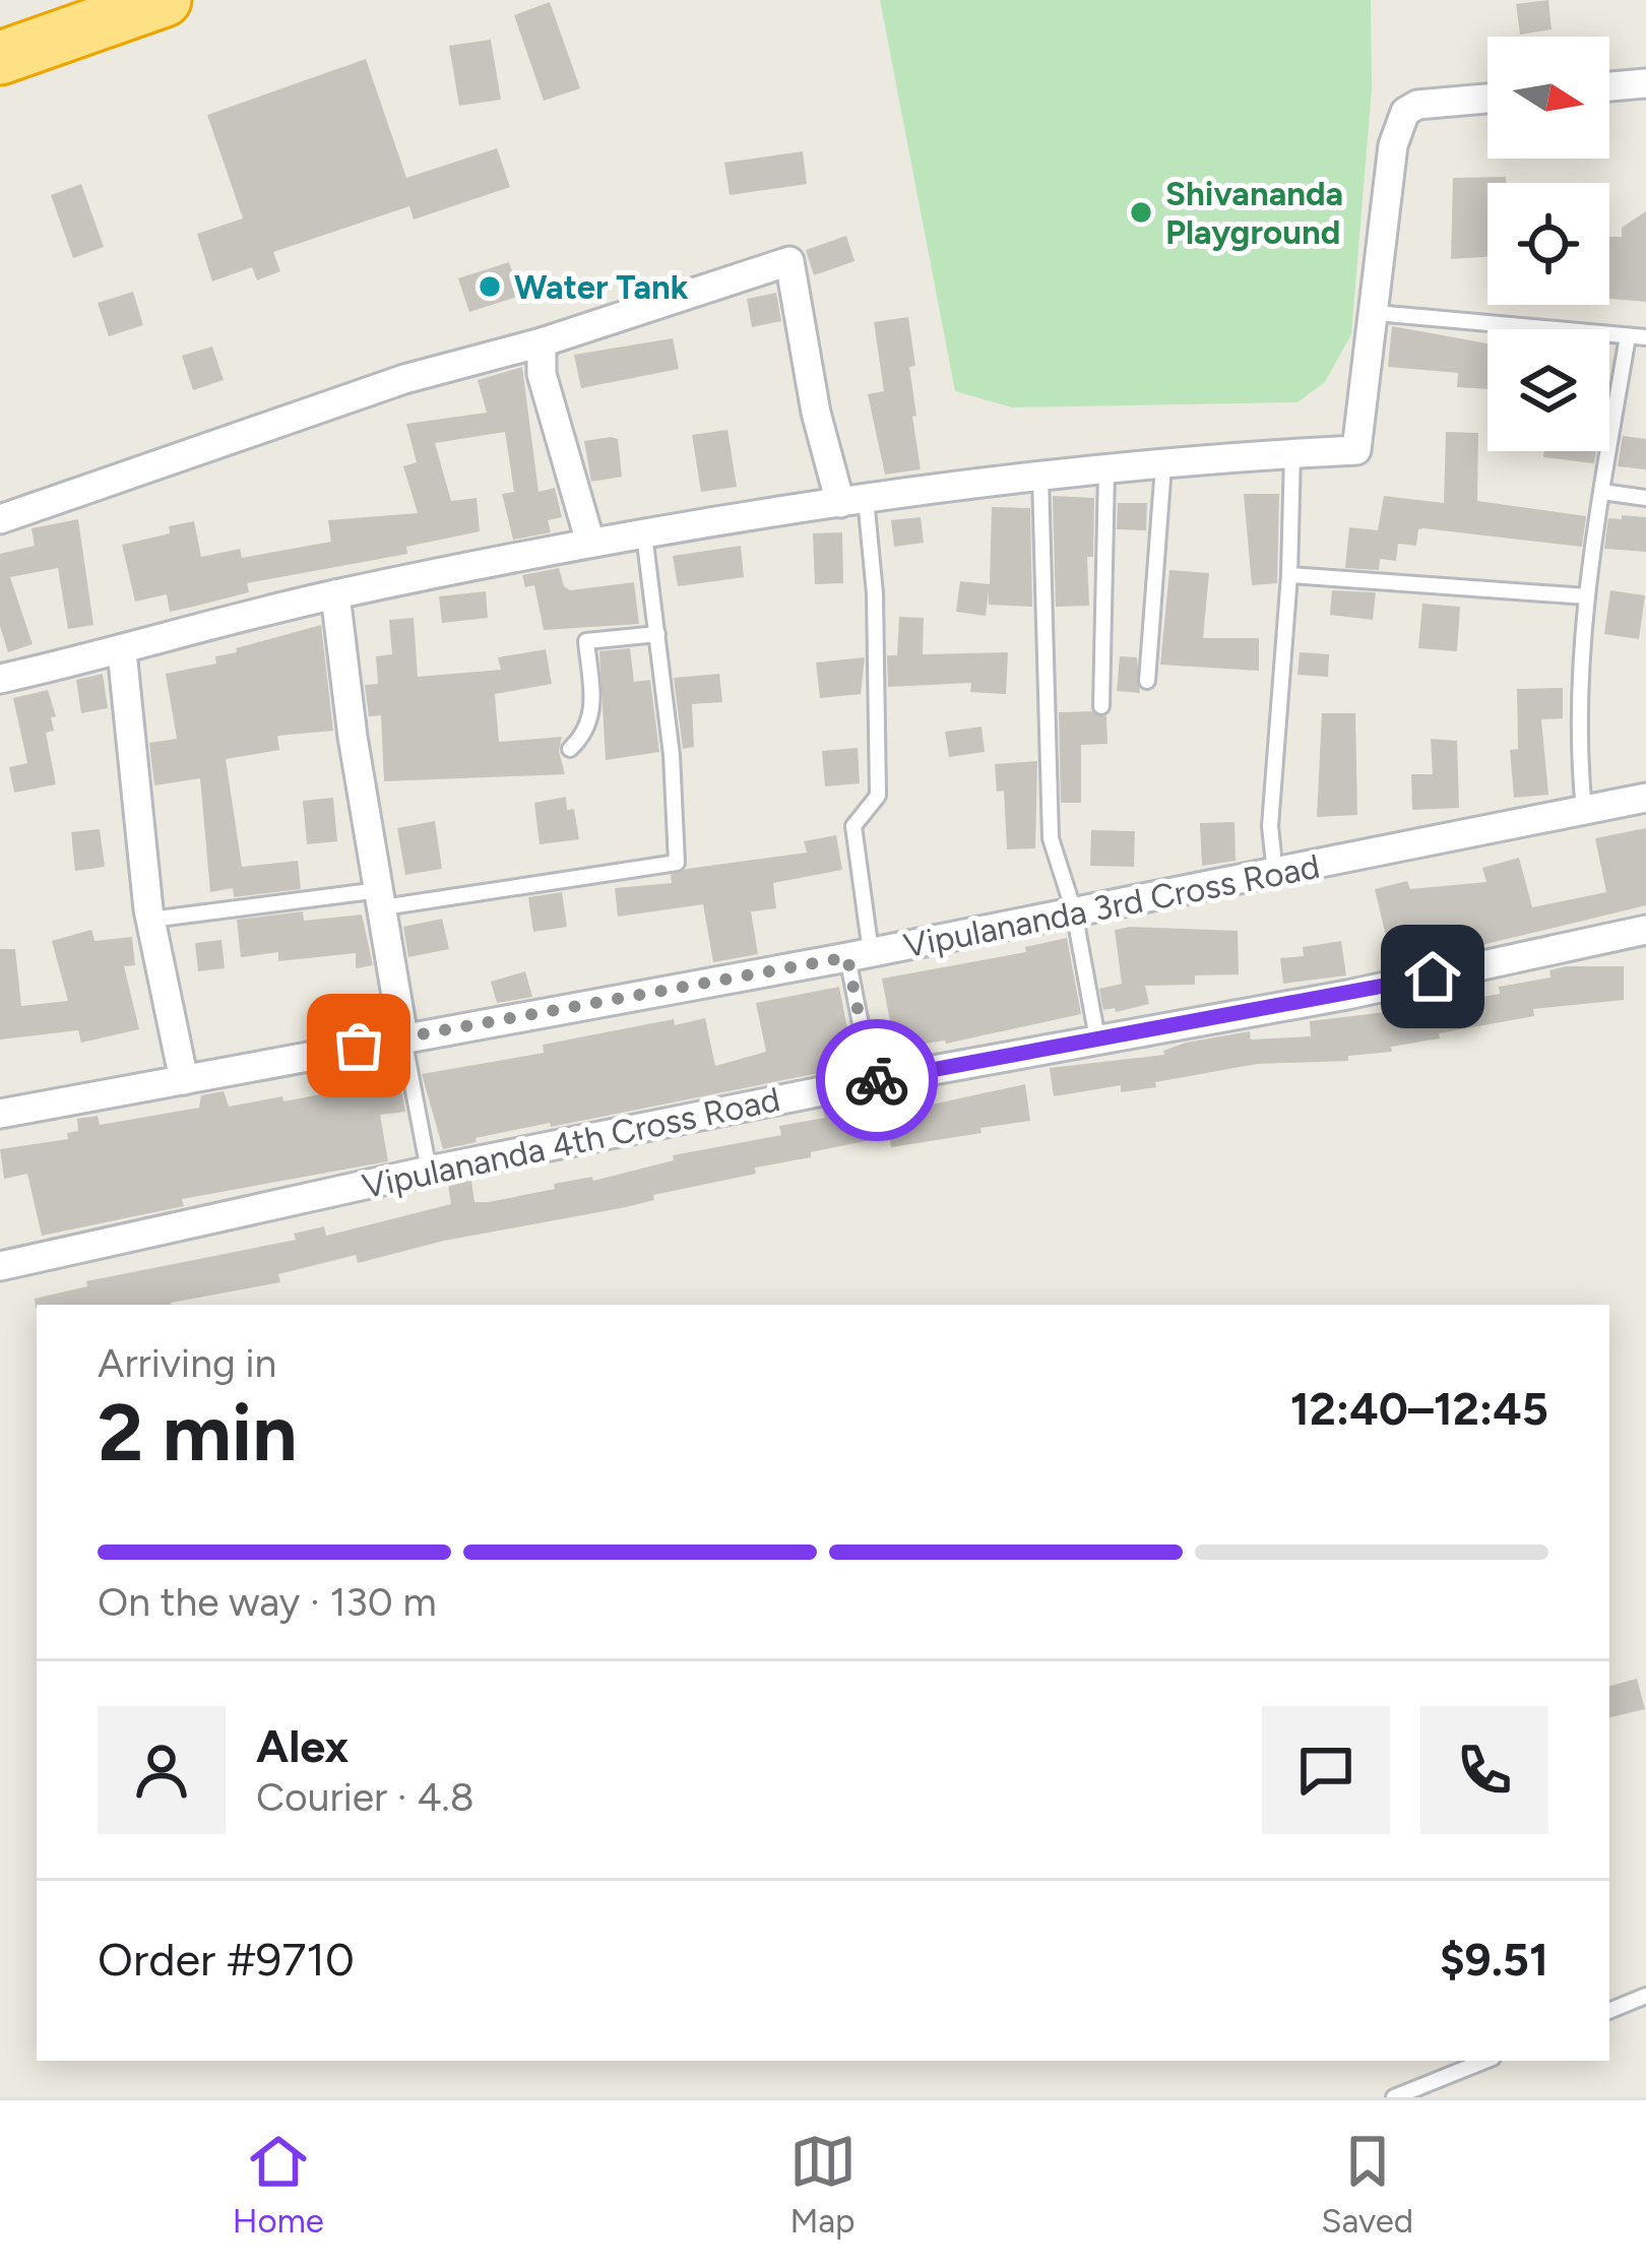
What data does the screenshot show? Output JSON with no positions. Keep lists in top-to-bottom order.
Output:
{
  "streets": {
    "street": ["Vipulananda 3rd Cross Road", "Vipulananda 4th Cross Road"]
  },
  "places": ["Shivananda Playground", "Water Tank"],
  "north": "right",
  "page": {
    "heading": ["2 min", "Arriving in", "12:40–12:45"],
    "panel": [
      "Alex",
      "Courier · 4.8",
      "Order #9710",
      "$9.51"
    ],
    "bar": "On the way · 130 m",
    "tabs": ["Home", "Map", "Saved"]
  }
}
